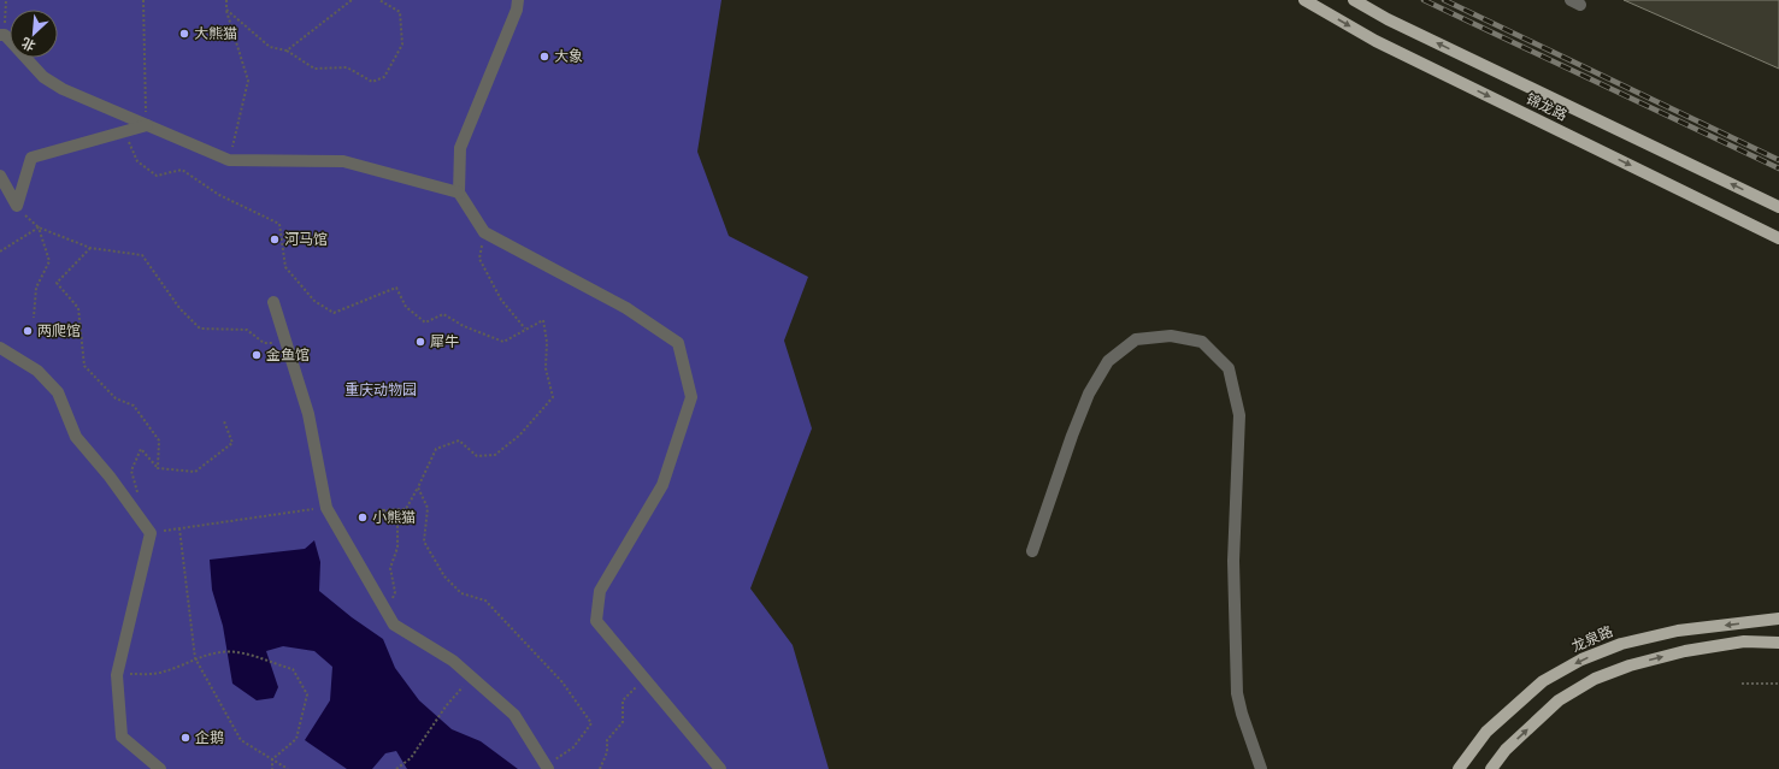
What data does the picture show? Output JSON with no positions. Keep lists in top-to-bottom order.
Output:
{
  "streets": {
    "main road": ["锦龙路", "龙泉路"]
  },
  "parks": ["重庆动物园"],
  "places": [
    "大熊猫",
    "大象",
    "河马馆",
    "两爬馆",
    "犀牛",
    "金鱼馆",
    "小熊猫",
    "企鹅"
  ],
  "north": "bottom left"
}
